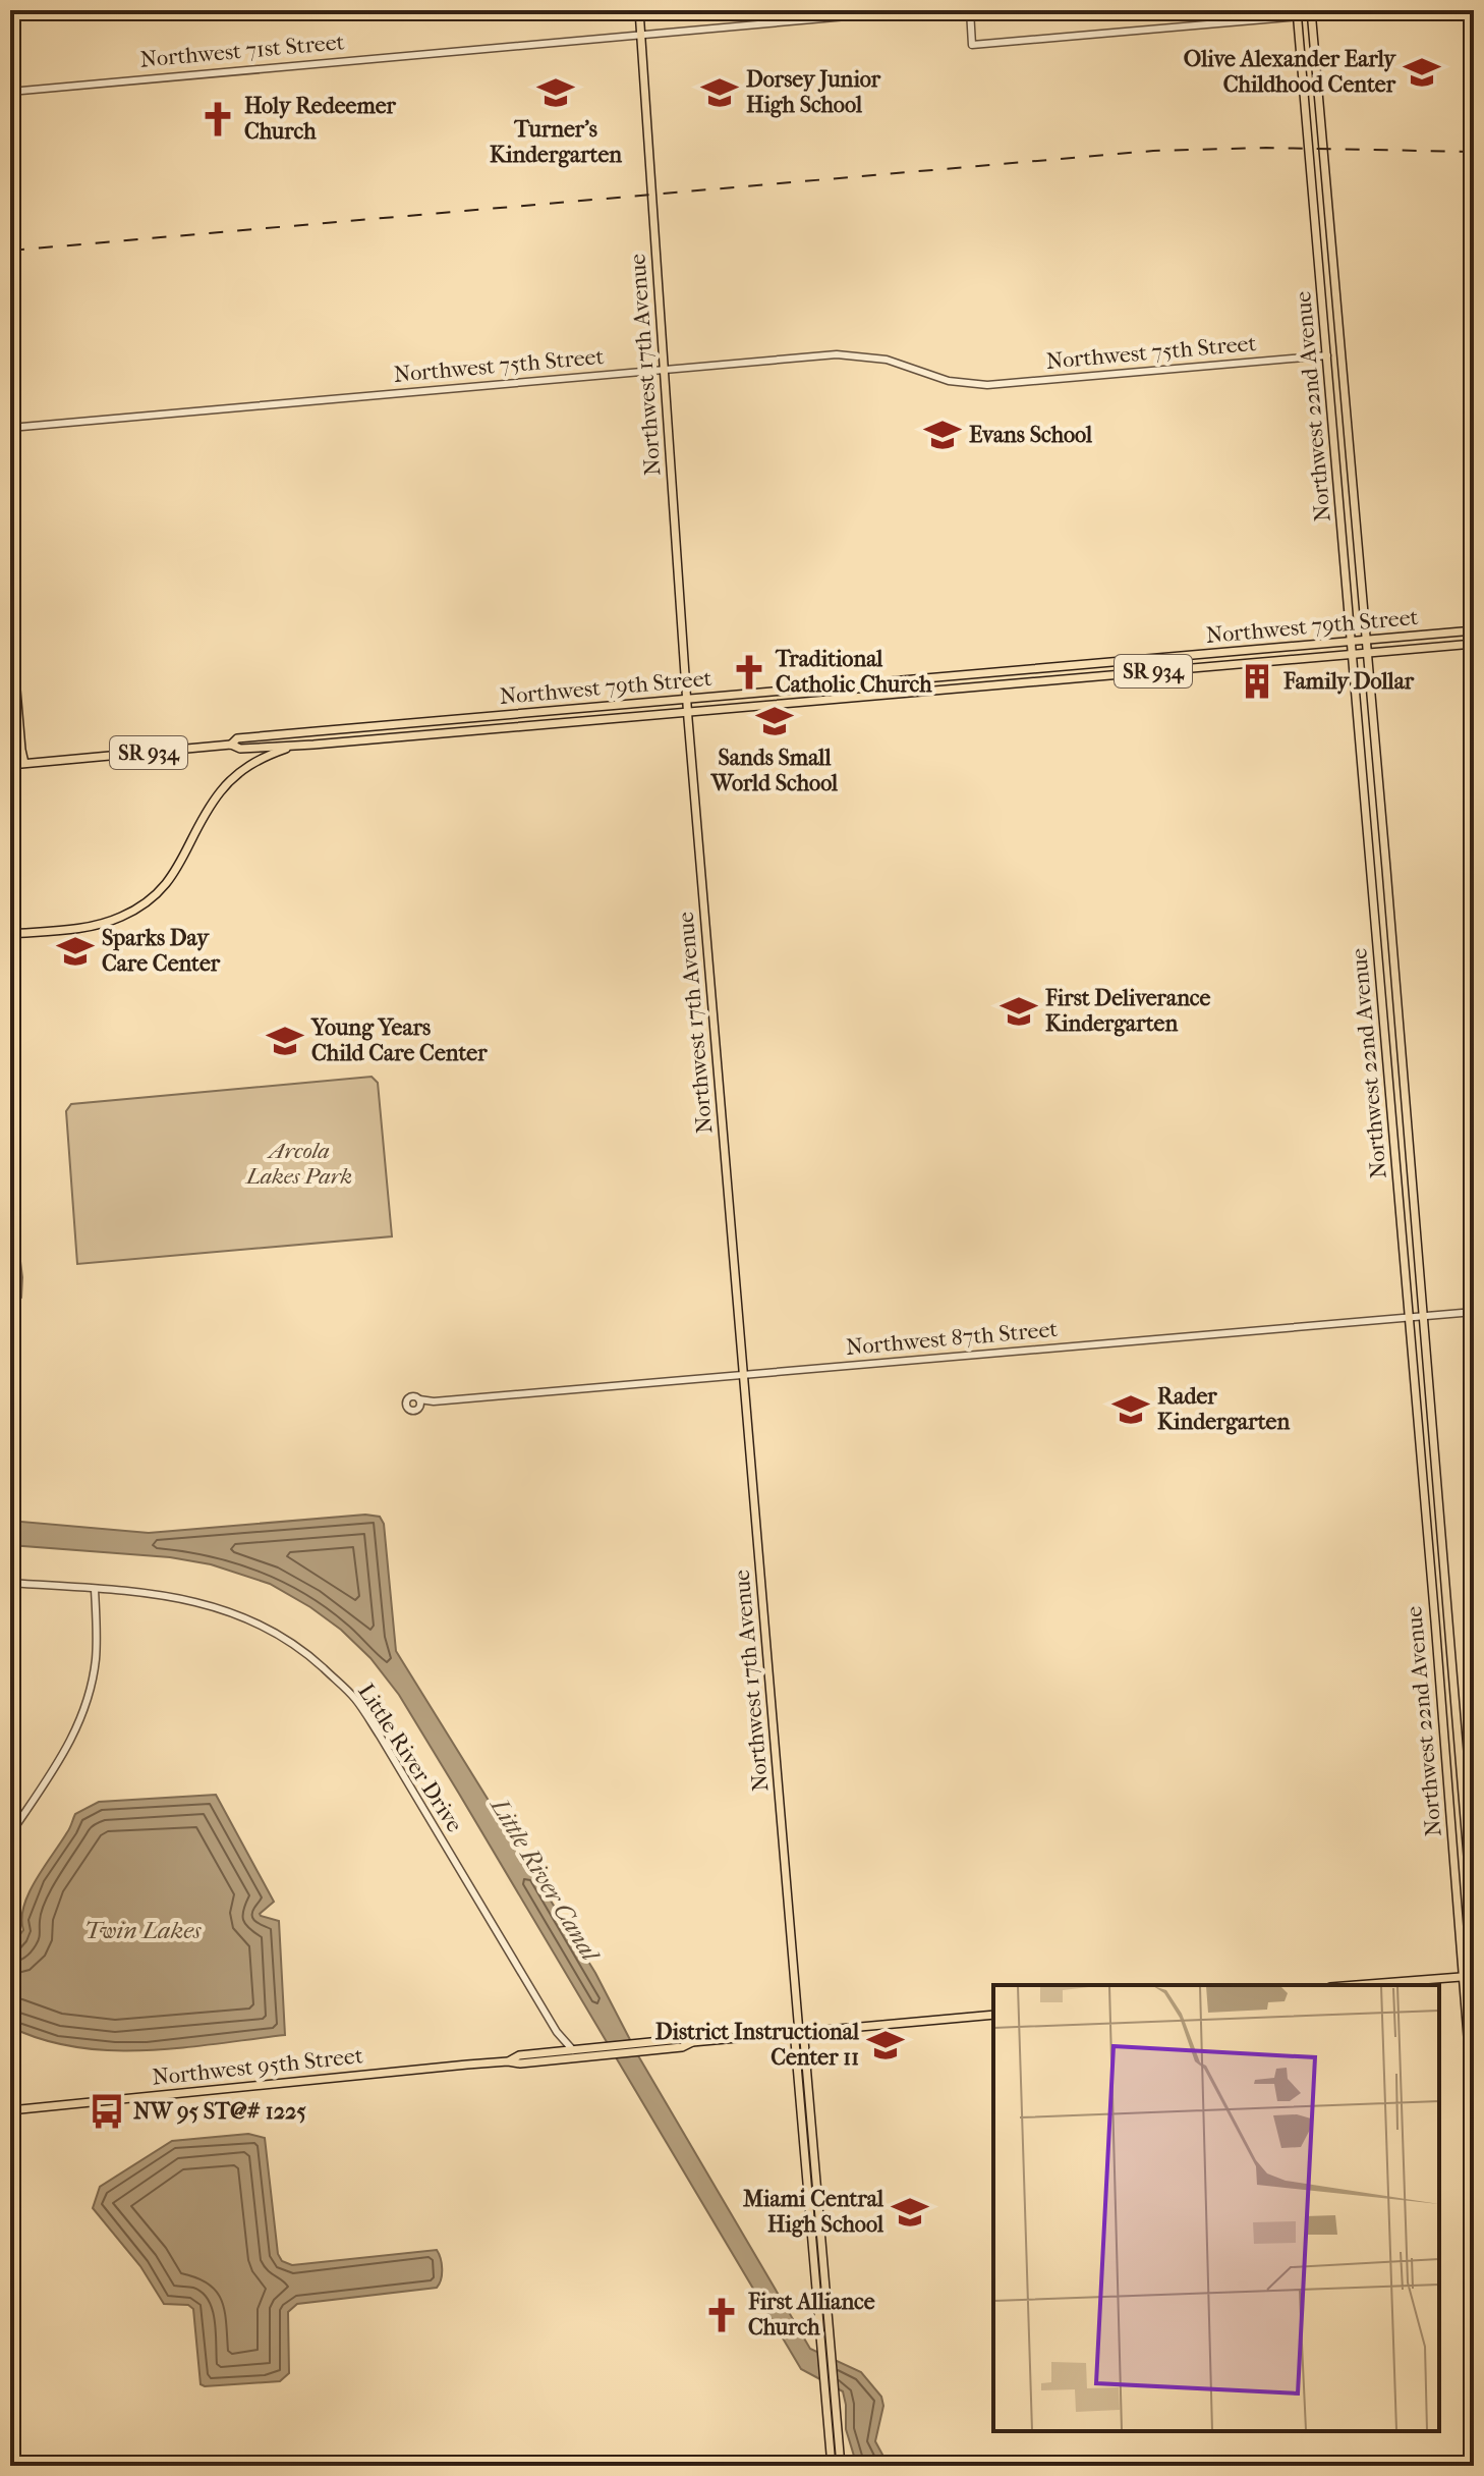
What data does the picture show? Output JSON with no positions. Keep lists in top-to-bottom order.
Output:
{
  "streets": {
    "main road": [
      "Northwest 17th Avenue",
      "Northwest 22nd Avenue",
      "Northwest 79th Street",
      "SR 934",
      "Northwest 95th Street"
    ],
    "street": [
      "Northwest 71st Street",
      "Northwest 75th Street",
      "Northwest 87th Street",
      "Little River Drive"
    ]
  },
  "crossings": [
    ["Northwest 71st Street", "Northwest 17th Avenue"],
    ["Northwest 75th Street", "Northwest 17th Avenue"],
    ["Northwest 75th Street", "Northwest 22nd Avenue"],
    ["Northwest 17th Avenue", "Northwest 79th Street"],
    ["Northwest 17th Avenue", "Northwest 87th Street"],
    ["Northwest 17th Avenue", "Northwest 95th Street"],
    ["Northwest 22nd Avenue", "Northwest 79th Street"],
    ["Northwest 22nd Avenue", "Northwest 87th Street"],
    ["Northwest 79th Street", "SR 934"],
    ["Little River Drive", "Northwest 95th Street"]
  ],
  "water": ["Little River Canal", "Twin Lakes"],
  "parks": ["Arcola Lakes Park"],
  "places": {
    "school or university": [
      "Olive Alexander Early Childhood Center",
      "Turner's Kindergarten",
      "Dorsey Junior High School",
      "Evans School",
      "Sands Small World School",
      "Sparks Day Care Center",
      "First Deliverance Kindergarten",
      "Young Years Child Care Center",
      "Rader Kindergarten",
      "District Instructional Center 11",
      "Miami Central High School"
    ],
    "church": ["Holy Redeemer Church", "Traditional Catholic Church", "First Alliance Church"],
    "building": ["Family Dollar"],
    "bus stop": ["NW 95 ST@# 1225"]
  }
}
